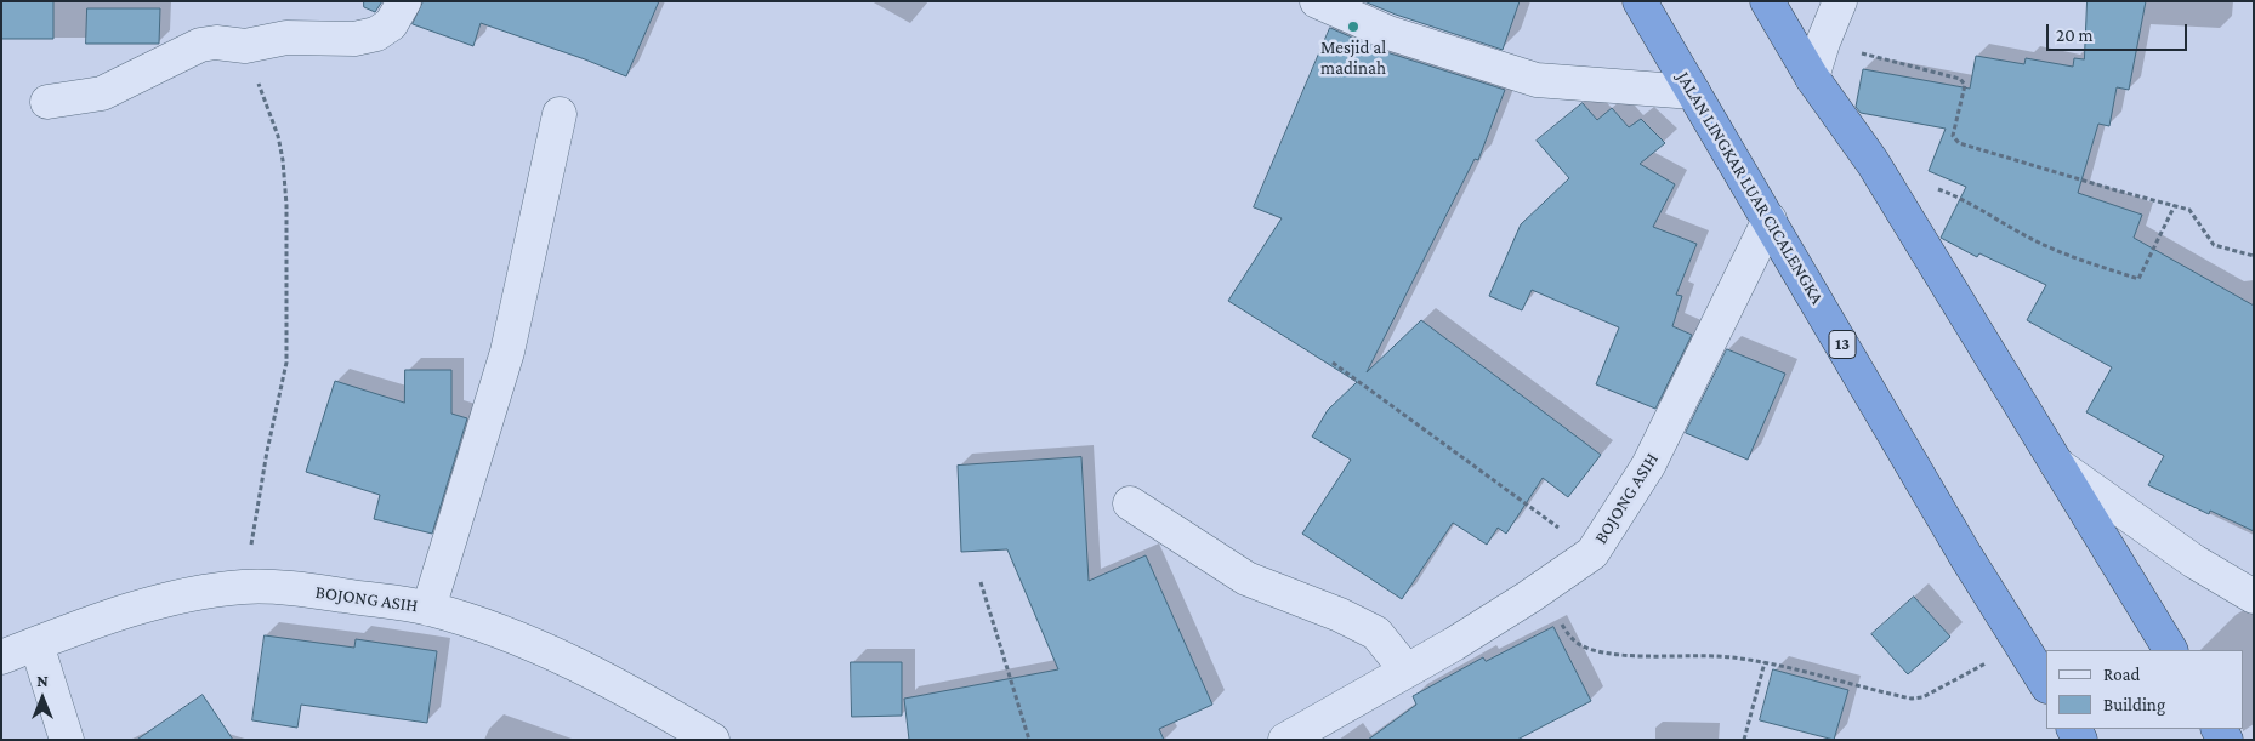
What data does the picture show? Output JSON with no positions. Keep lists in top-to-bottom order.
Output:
{
  "streets": {
    "highway": ["JALAN LINGKAR LUAR CICALENGKA", "13"],
    "street": ["BOJONG ASIH"]
  },
  "crossings": [
    ["JALAN LINGKAR LUAR CICALENGKA", "BOJONG ASIH"]
  ],
  "places": ["Mesjid al madinah"],
  "legend": ["Road", "Building"],
  "scale_bar": "20 m",
  "north": "top"
}
